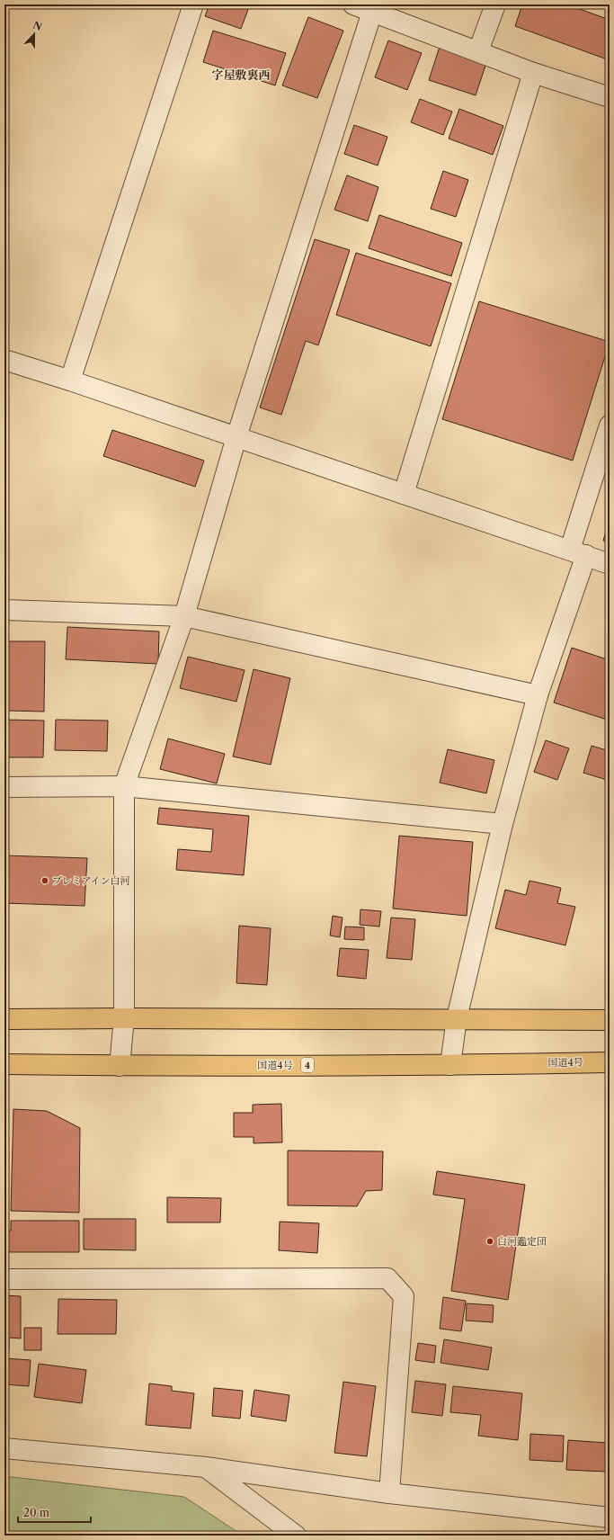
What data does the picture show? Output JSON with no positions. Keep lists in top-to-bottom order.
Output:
{
  "streets": {
    "highway": ["国道4号", "4"]
  },
  "districts": ["字屋敷裏西"],
  "places": ["プレミアイン白河", "白河鑑定団"],
  "scale_bar": "20 m",
  "north": "top"
}
